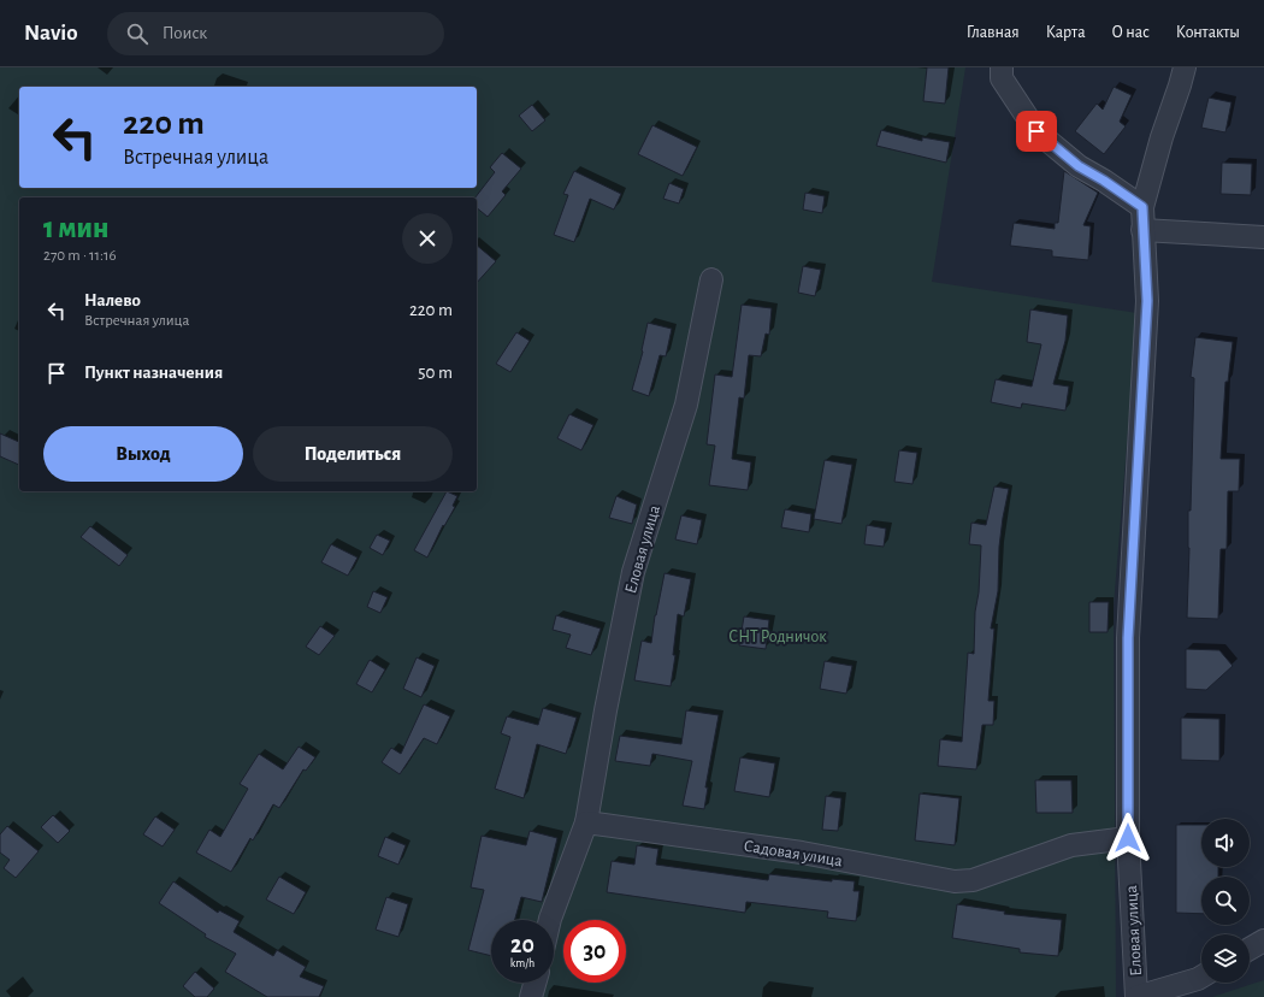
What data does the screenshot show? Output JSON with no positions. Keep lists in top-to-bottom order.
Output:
{
  "streets": {
    "street": ["Еловая улица", "Садовая улица"]
  },
  "crossings": [
    ["Еловая улица", "Садовая улица"]
  ],
  "parks": ["СНТ Родничок"],
  "page": {
    "header": "Navio",
    "search": "Поиск",
    "nav": [
      "Главная",
      "Карта",
      "О нас",
      "Контакты"
    ],
    "turn": ["220 m", "Встречная улица"],
    "heading": ["1 мин", "270 m · 11:16"],
    "list": [
      {
        "name": "Налево",
        "note": "Встречная улица",
        "value": "220 m"
      },
      {
        "name": "Пункт назначения",
        "value": "50 m"
      }
    ],
    "buttons": ["Выход", "Поделиться"],
    "speed": "20 km/h",
    "limit": "30"
  }
}
